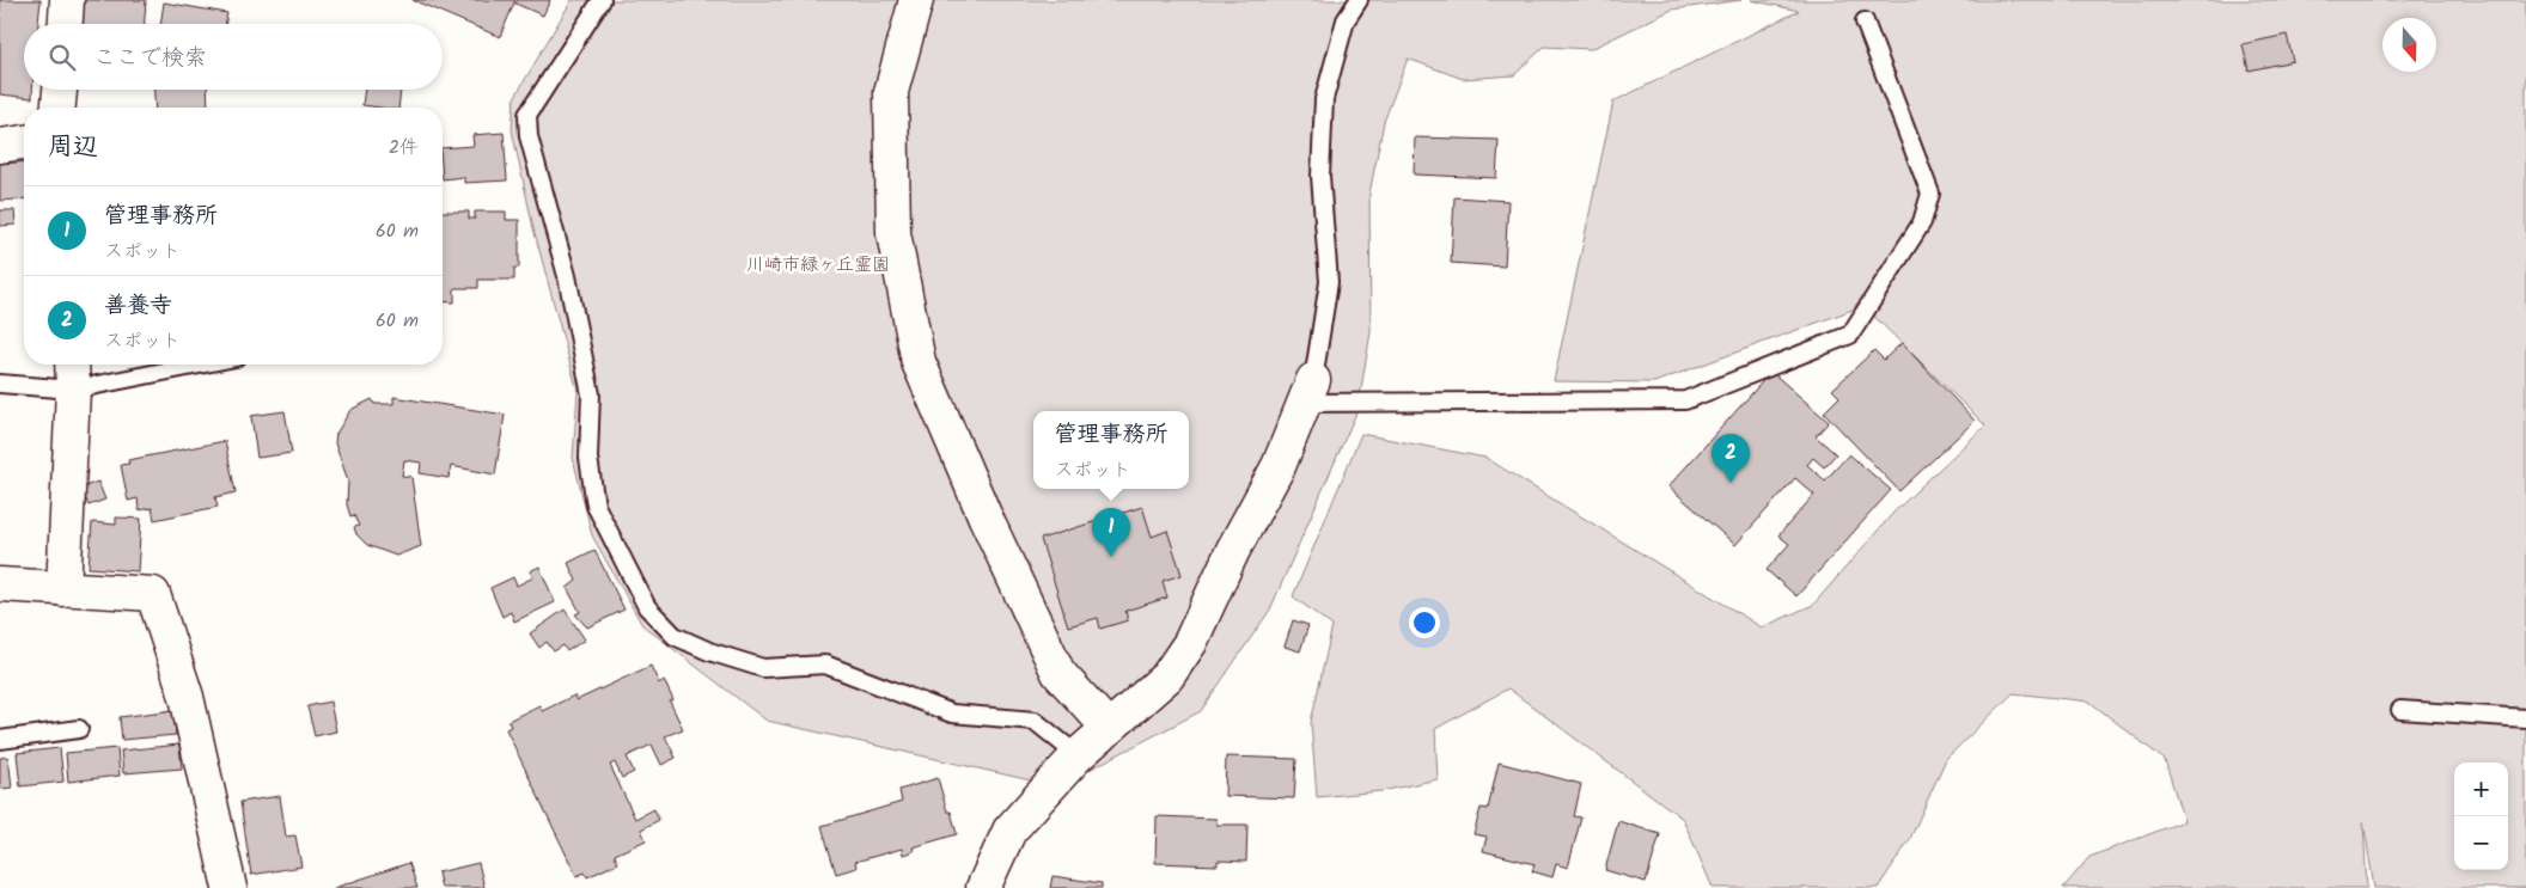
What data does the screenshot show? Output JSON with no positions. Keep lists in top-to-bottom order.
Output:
{
  "parks": ["川崎市緑ヶ丘霊園"],
  "north": "bottom",
  "page": {
    "search": "ここで検索",
    "heading": ["周辺", "2件"],
    "list": [
      {
        "mark": "1",
        "name": "管理事務所",
        "note": "スポット",
        "value": "60 m"
      },
      {
        "mark": "2",
        "name": "善養寺",
        "note": "スポット",
        "value": "60 m"
      }
    ],
    "popup": ["管理事務所", "スポット"],
    "pins": ["2", "1"],
    "map_buttons": ["+", "−"]
  }
}
